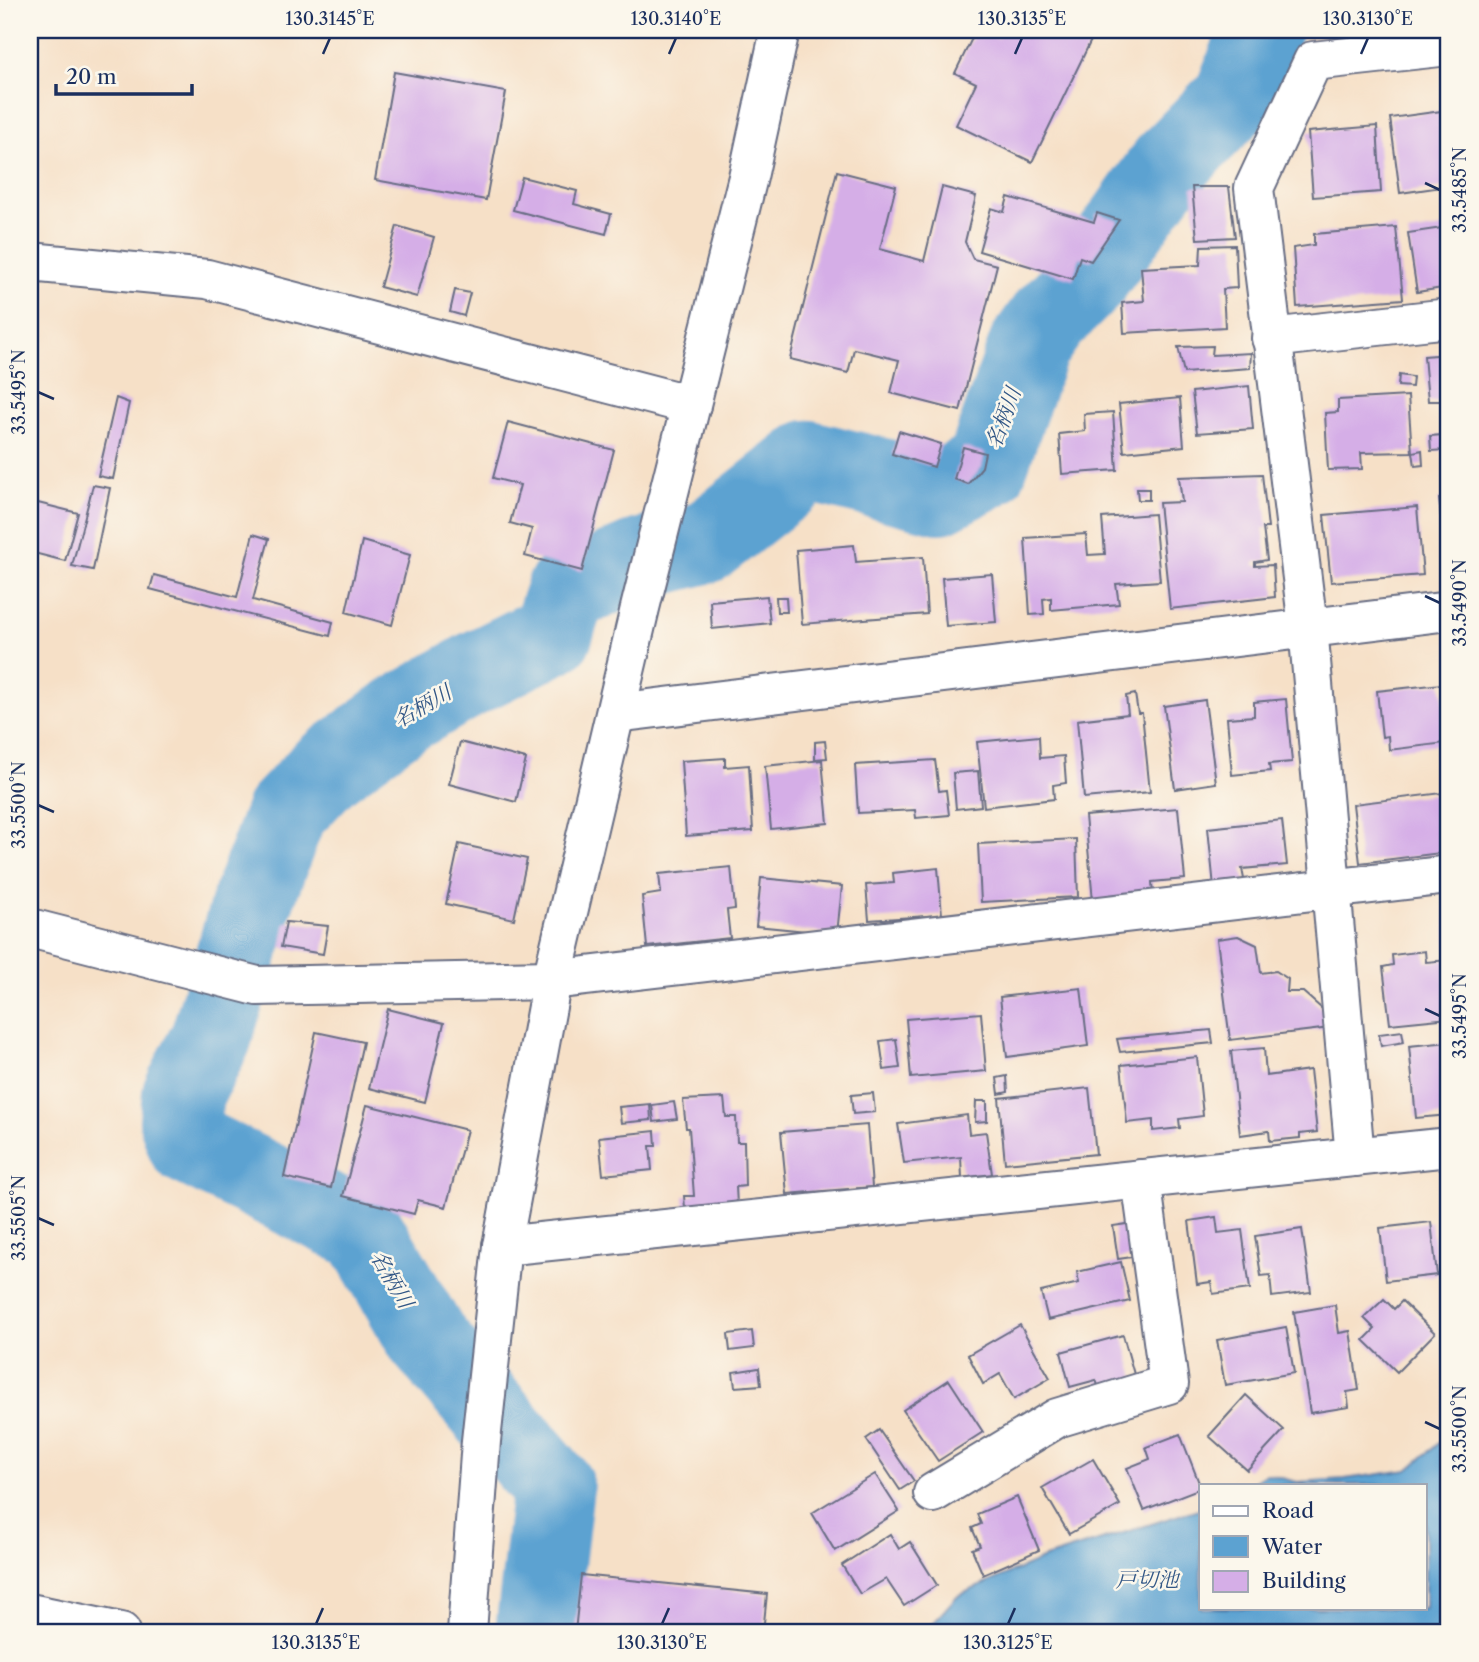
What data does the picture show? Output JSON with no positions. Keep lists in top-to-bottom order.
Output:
{
  "water": ["名柄川", "戸切池"],
  "legend": ["Road", "Water", "Building"],
  "scale_bar": "20 m",
  "coordinates": [
    "130.3145°E",
    "130.3140°E",
    "130.3135°E",
    "130.3130°E",
    "33.5485°N",
    "33.5495°N",
    "33.5490°N",
    "33.5500°N",
    "33.5505°N",
    "130.3125°E"
  ]
}
